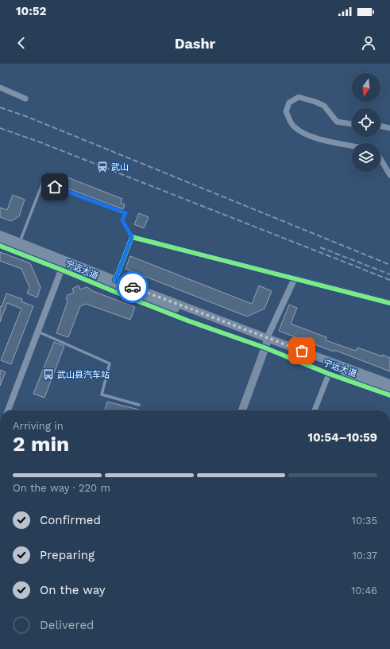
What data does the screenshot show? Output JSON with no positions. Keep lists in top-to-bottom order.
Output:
{
  "streets": {
    "main road": ["宁远大道"]
  },
  "places": {
    "station": ["武山"],
    "bus stop": ["武山县汽车站"]
  },
  "north": "bottom",
  "page": {
    "status": "10:52",
    "header": "Dashr",
    "heading": ["2 min", "Arriving in", "10:54–10:59"],
    "bar": "On the way · 220 m",
    "list": [
      ["Confirmed", "10:35"],
      ["Preparing", "10:37"],
      ["On the way", "10:46"],
      "Delivered"
    ]
  }
}
